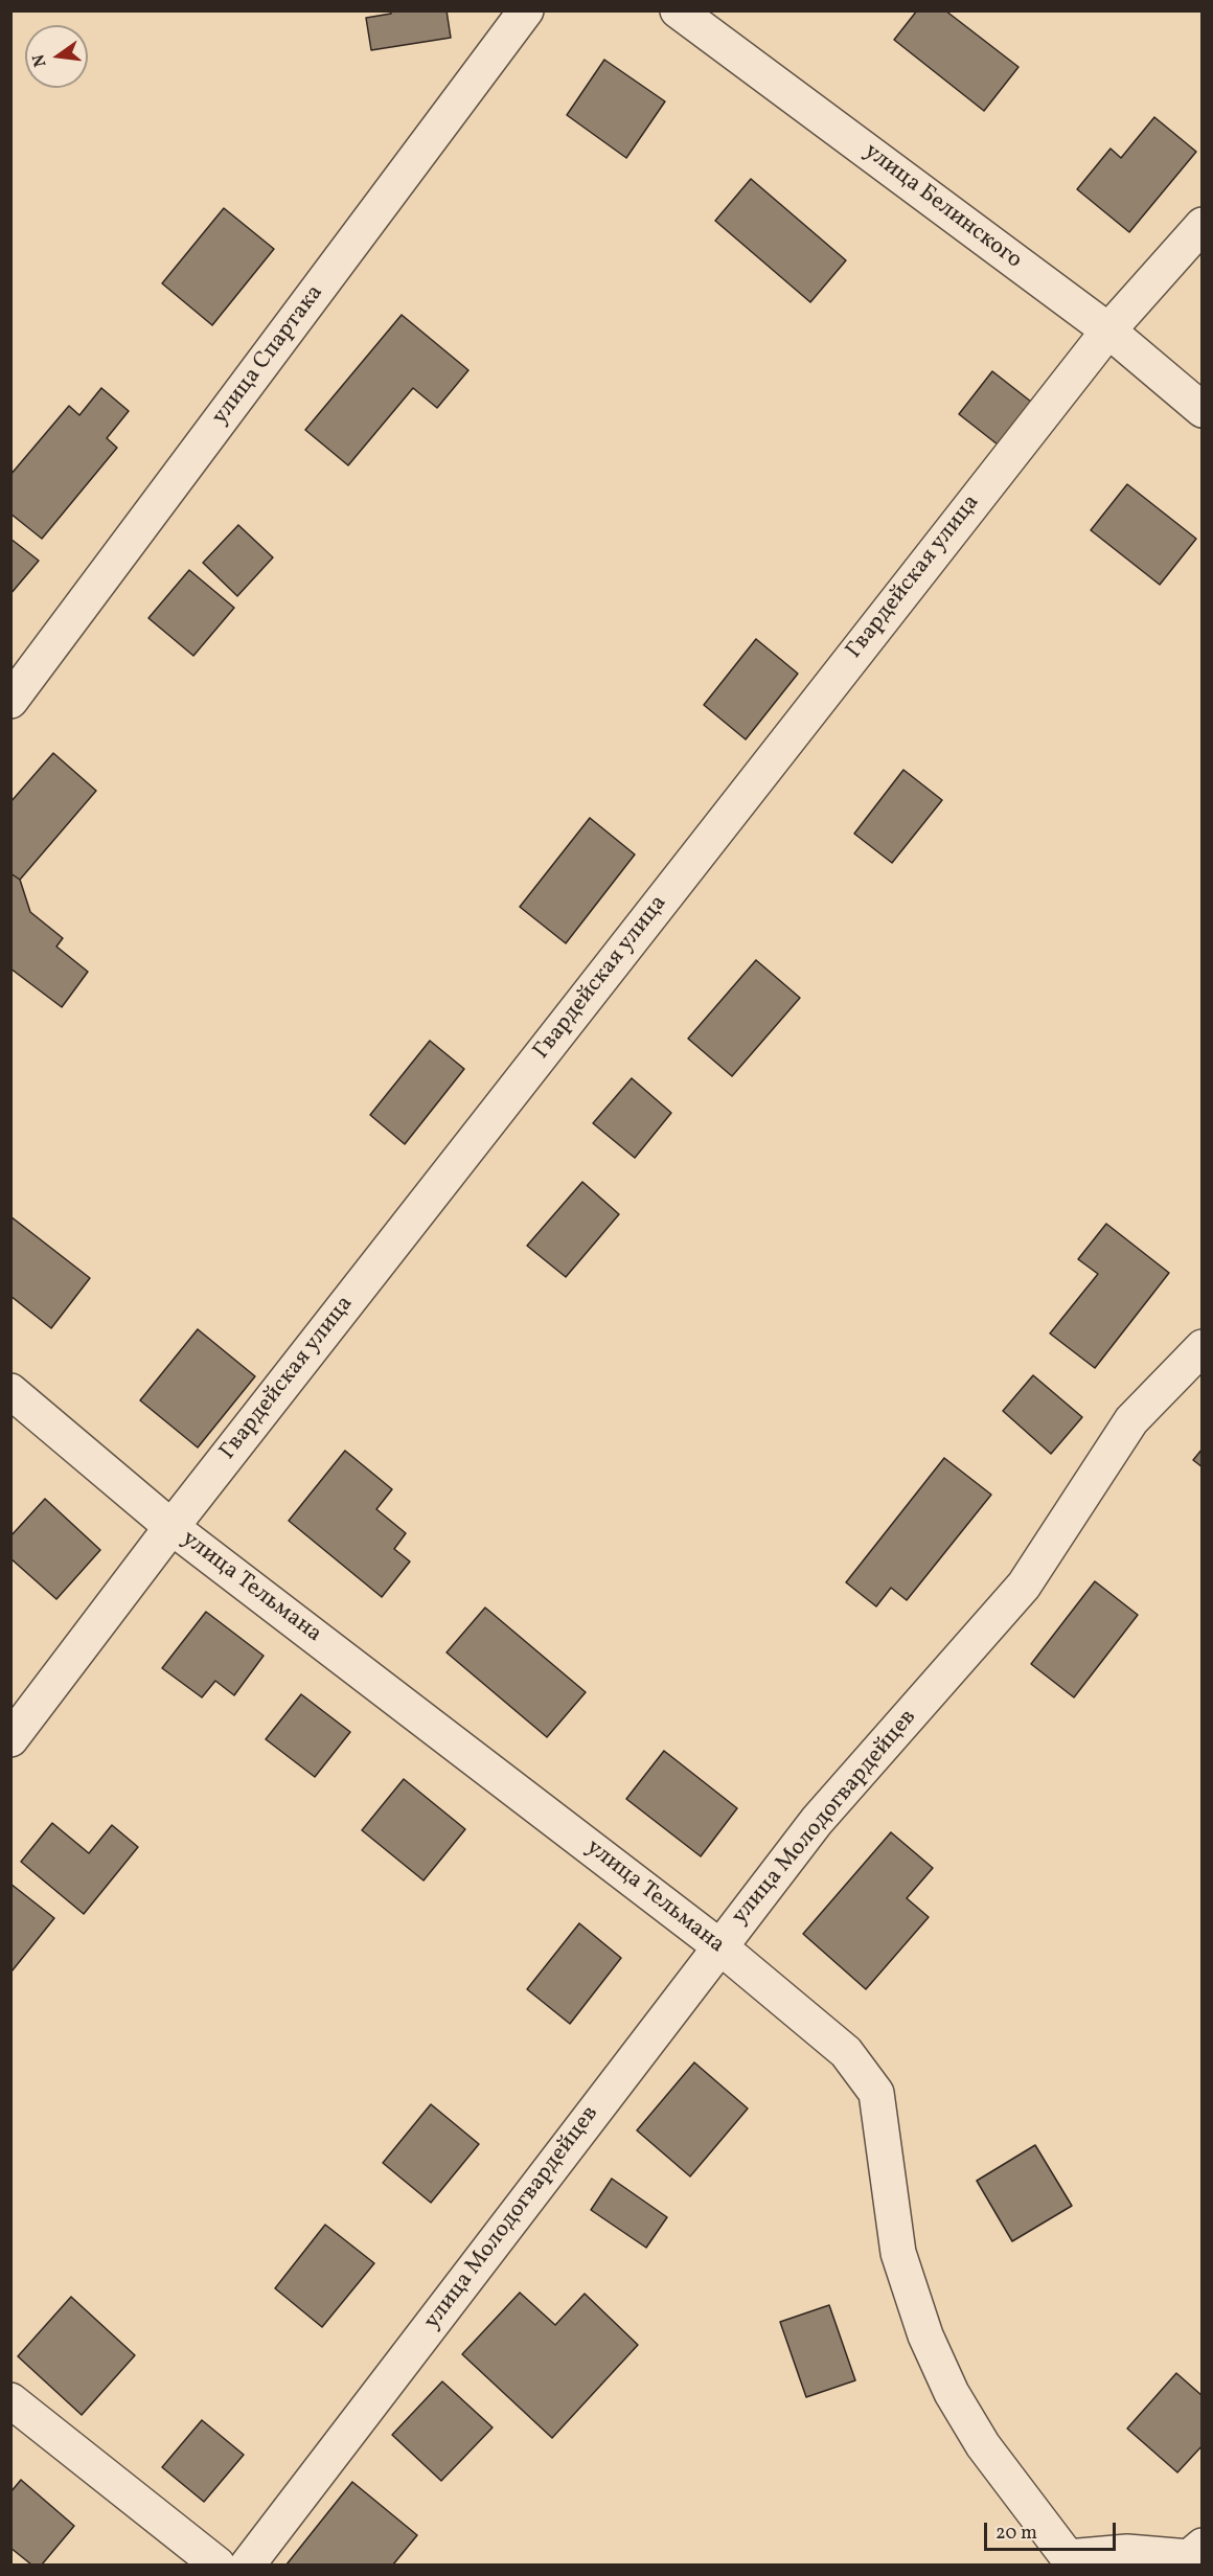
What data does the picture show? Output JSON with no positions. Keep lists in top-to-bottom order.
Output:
{
  "streets": {
    "street": [
      "улица Белинского",
      "улица Спартака",
      "Гвардейская улица",
      "улица Тельмана",
      "улица Молодогвардейцев"
    ]
  },
  "crossings": [
    ["улица Белинского", "Гвардейская улица"],
    ["Гвардейская улица", "улица Тельмана"],
    ["улица Тельмана", "улица Молодогвардейцев"]
  ],
  "scale_bar": "20 m",
  "north": "left"
}
